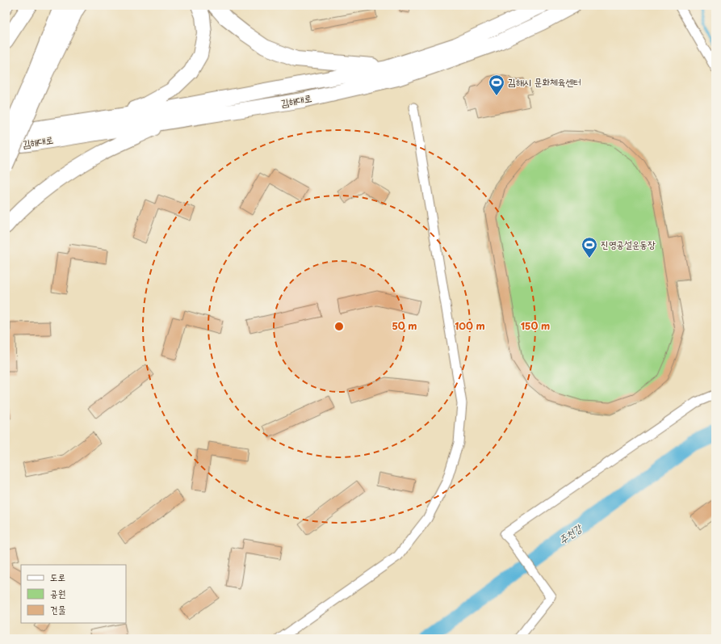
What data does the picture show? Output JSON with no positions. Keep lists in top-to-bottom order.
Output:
{
  "streets": {
    "main road": ["김해대로"]
  },
  "water": ["주천강"],
  "places": {
    "sports": ["김해시 문화체육센터", "진영공설운동장"]
  },
  "legend": ["도로", "공원", "건물"],
  "rings": ["50 m", "100 m", "150 m"]
}
